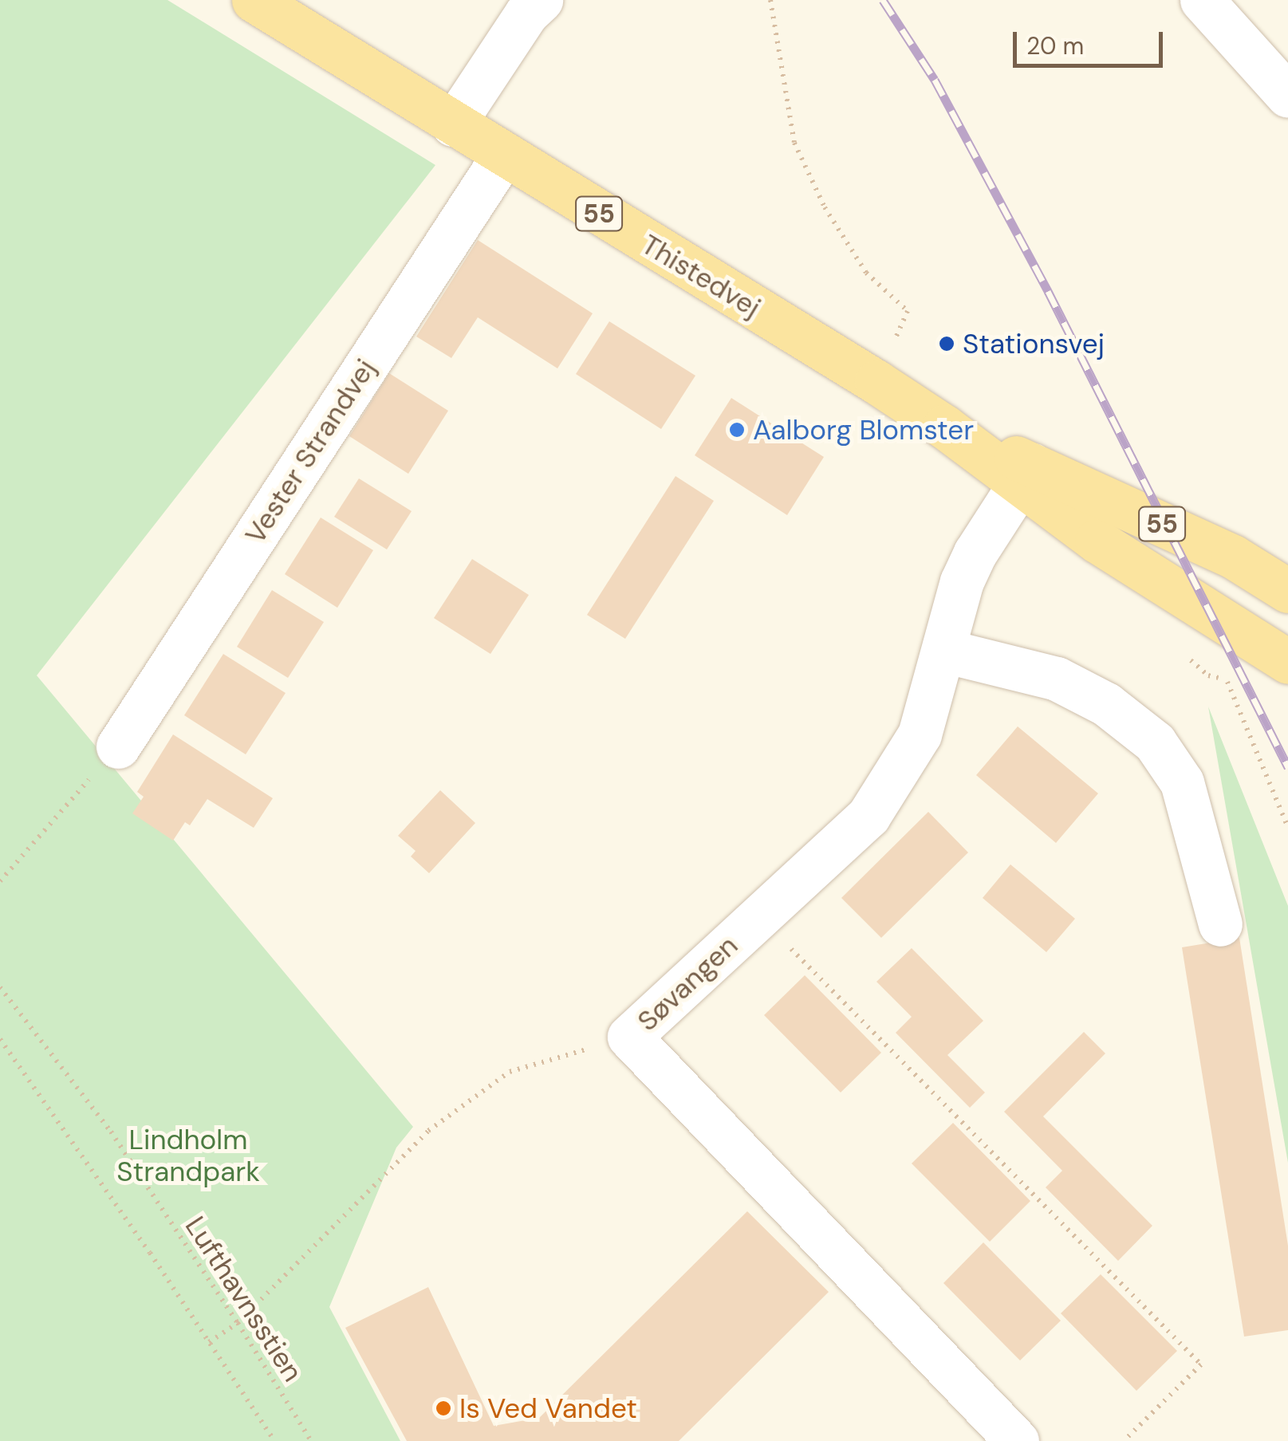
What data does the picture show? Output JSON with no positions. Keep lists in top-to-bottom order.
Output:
{
  "streets": {
    "main road": ["55", "Thistedvej"],
    "street": ["Vester Strandvej", "Søvangen"],
    "path": ["Lufthavnsstien"]
  },
  "crossings": [
    ["Thistedvej", "Vester Strandvej"],
    ["Thistedvej", "Søvangen"]
  ],
  "parks": ["Lindholm Strandpark"],
  "places": ["Stationsvej", "Aalborg Blomster", "Is Ved Vandet"],
  "scale_bar": "20 m"
}
